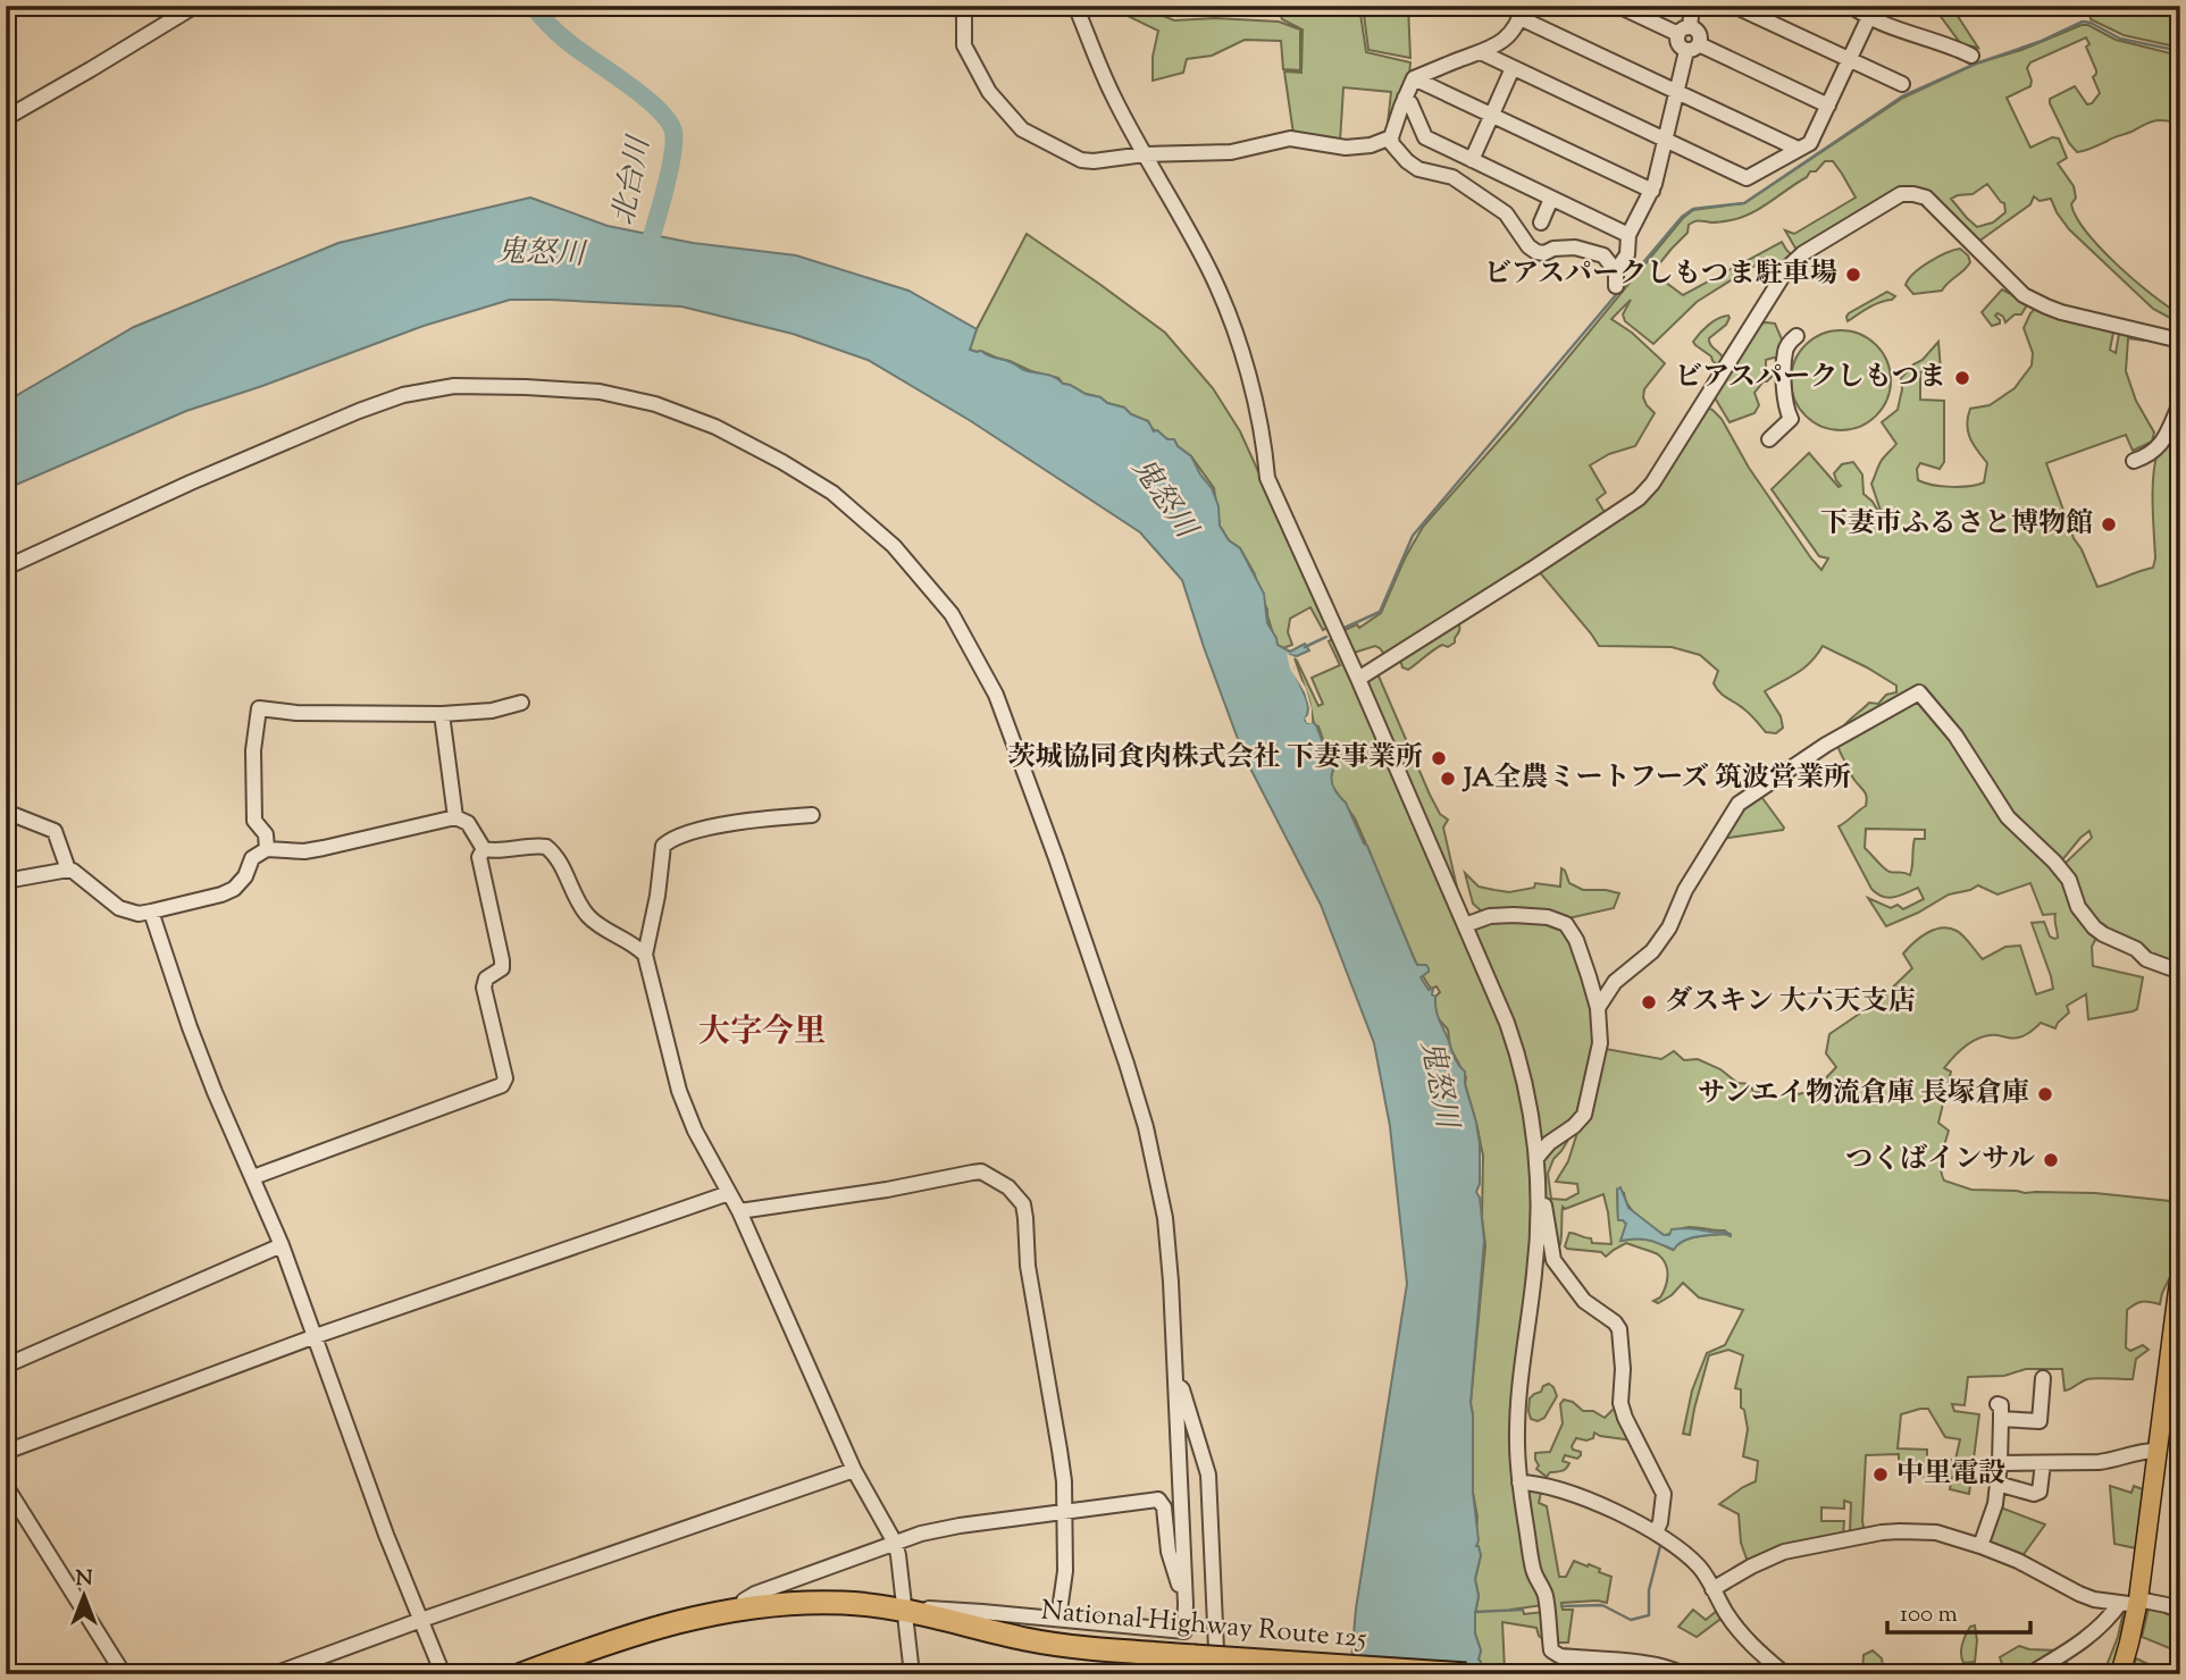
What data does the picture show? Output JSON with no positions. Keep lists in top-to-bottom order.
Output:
{
  "streets": {
    "highway": ["National Highway Route 125"]
  },
  "districts": ["大字今里"],
  "water": ["北台川", "鬼怒川"],
  "places": [
    "ビアスパークしもつま駐車場",
    "ビアスパークしもつま",
    "下妻市ふるさと博物館",
    "茨城協同食肉株式会社 下妻事業所",
    "JA全農ミートフーズ 筑波営業所",
    "ダスキン 大六天支店",
    "サンエイ物流倉庫 長塚倉庫",
    "つくばインサル",
    "中里電設"
  ],
  "scale_bar": "100 m",
  "north": "top"
}
